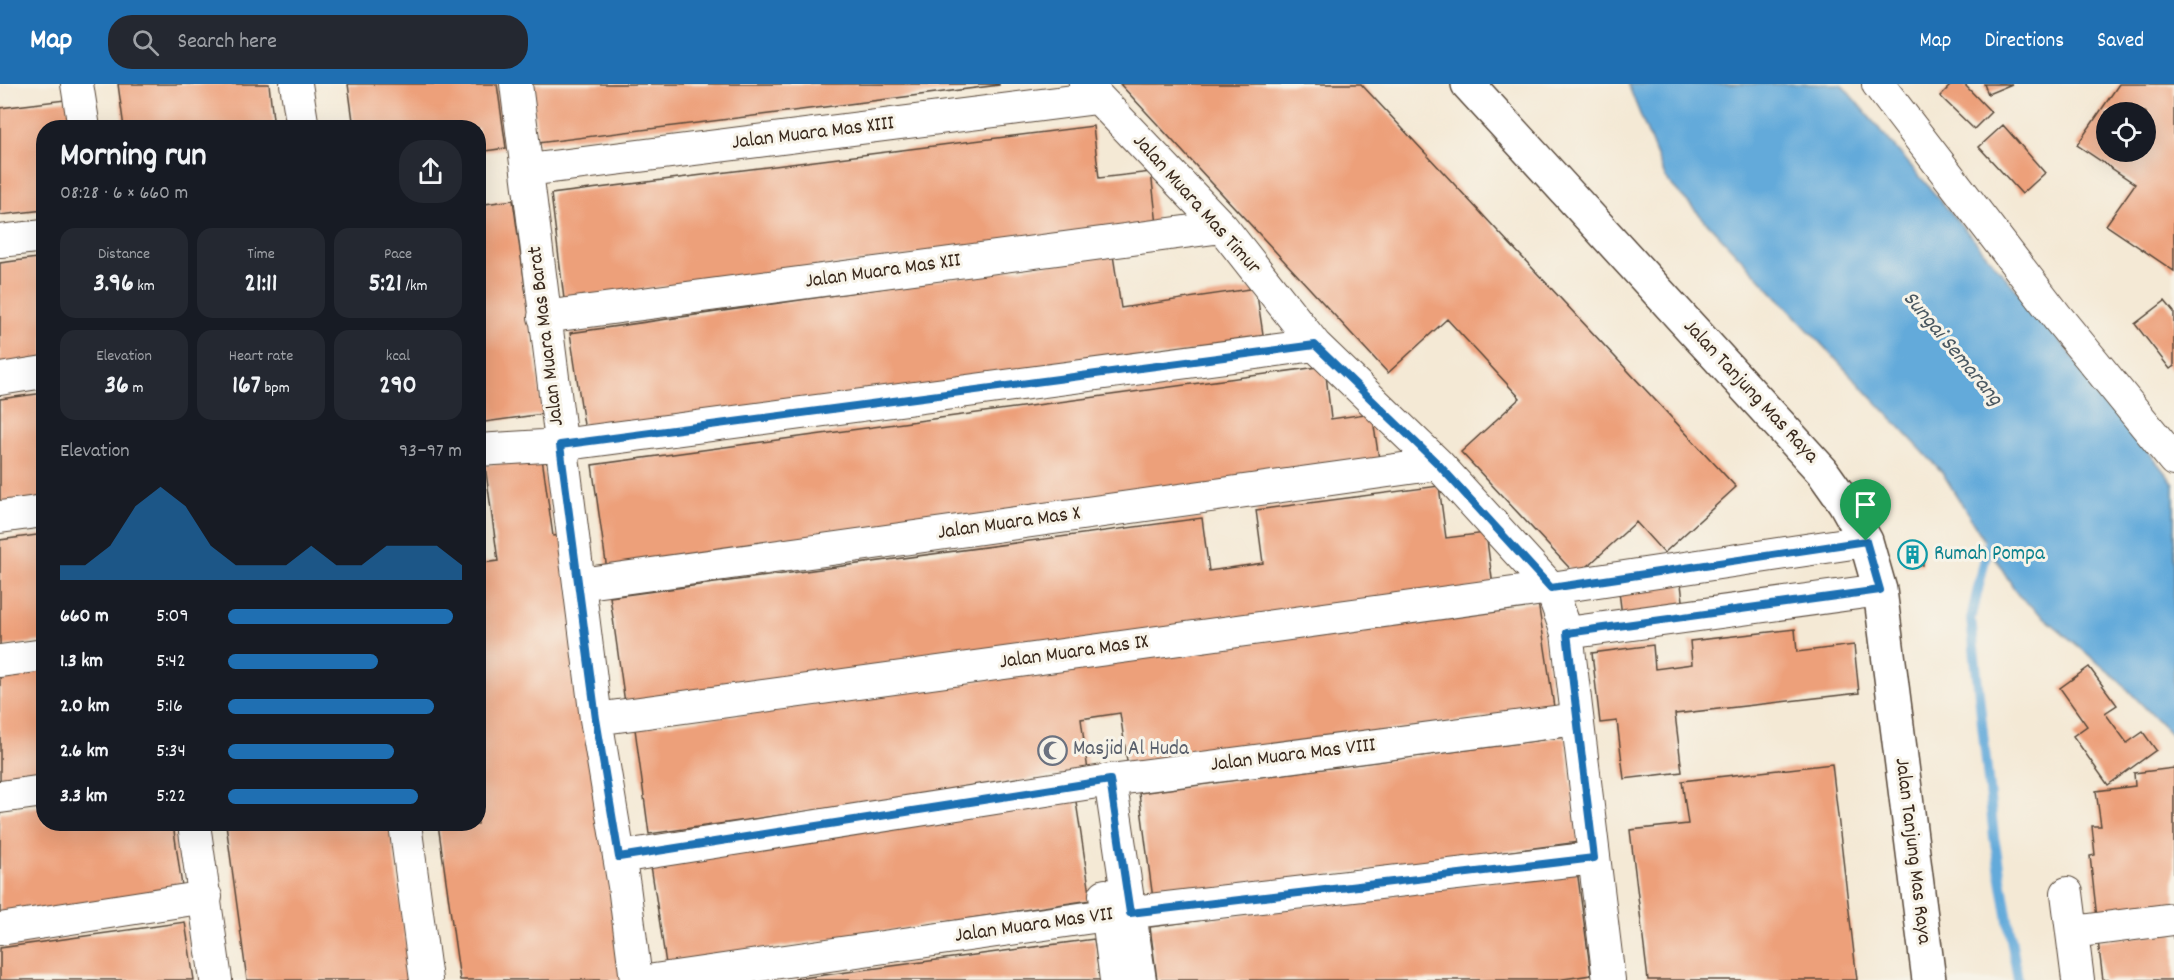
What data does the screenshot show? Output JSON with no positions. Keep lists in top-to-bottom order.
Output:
{
  "streets": {
    "street": [
      "Jalan Muara Mas XIII",
      "Jalan Muara Mas Timur",
      "Jalan Muara Mas XII",
      "Jalan Muara Mas Barat",
      "Jalan Tanjung Mas Raya",
      "Jalan Muara Mas X",
      "Jalan Muara Mas IX",
      "Jalan Muara Mas VIII",
      "Jalan Muara Mas VII"
    ]
  },
  "crossings": [
    ["Jalan Muara Mas XIII", "Jalan Muara Mas Timur"],
    ["Jalan Muara Mas XIII", "Jalan Muara Mas Barat"],
    ["Jalan Muara Mas Timur", "Jalan Muara Mas XII"],
    ["Jalan Muara Mas Timur", "Jalan Muara Mas X"],
    ["Jalan Muara Mas Timur", "Jalan Muara Mas IX"],
    ["Jalan Muara Mas Timur", "Jalan Muara Mas VIII"],
    ["Jalan Muara Mas Timur", "Jalan Muara Mas VII"],
    ["Jalan Muara Mas XII", "Jalan Muara Mas Barat"],
    ["Jalan Muara Mas Barat", "Jalan Muara Mas X"],
    ["Jalan Muara Mas Barat", "Jalan Muara Mas IX"],
    ["Jalan Muara Mas Barat", "Jalan Muara Mas VIII"],
    ["Jalan Tanjung Mas Raya", "Jalan Muara Mas IX"]
  ],
  "water": ["Sungai Semarang"],
  "places": {
    "building": ["Rumah Pompa"],
    "mosque": ["Masjid Al Huda"]
  },
  "page": {
    "header": "Map",
    "search": "Search here",
    "nav": ["Map", "Directions", "Saved"],
    "heading": ["Morning run", "08:28 · 6 × 660 m"],
    "stats": [
      ["Distance", "3.96 km"],
      ["Time", "21:11"],
      ["Pace", "5:21 /km"],
      ["Elevation", "36 m"],
      ["Heart rate", "167 bpm"],
      ["kcal", "290"]
    ],
    "chart": ["Elevation", "93–97 m"],
    "list": [
      {
        "name": "660 m",
        "note": "5:09"
      },
      {
        "name": "1.3 km",
        "note": "5:42"
      },
      {
        "name": "2.0 km",
        "note": "5:16"
      },
      {
        "name": "2.6 km",
        "note": "5:34"
      },
      {
        "name": "3.3 km",
        "note": "5:22"
      }
    ]
  }
}
